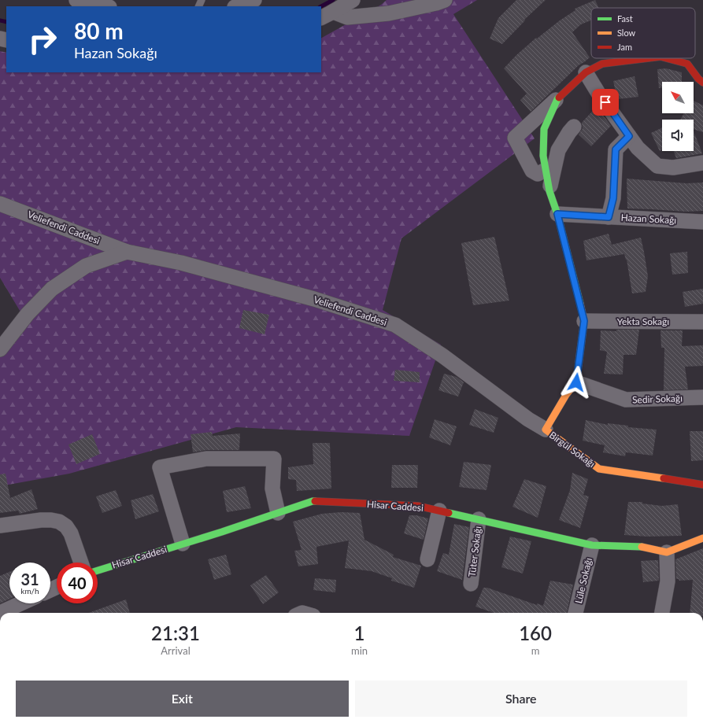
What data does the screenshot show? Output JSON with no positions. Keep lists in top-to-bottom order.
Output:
{
  "streets": {
    "street": [
      "Hazan Sokağı",
      "Veliefendi Caddesi",
      "Yekta Sokağı",
      "Sedir Sokağı",
      "Birgül Sokağı",
      "Hisar Caddesi",
      "Tüter Sokağı",
      "Lüle Sokağı"
    ]
  },
  "crossings": [
    ["Hazan Sokağı", "Birgül Sokağı"],
    ["Veliefendi Caddesi", "Birgül Sokağı"],
    ["Yekta Sokağı", "Birgül Sokağı"],
    ["Sedir Sokağı", "Birgül Sokağı"],
    ["Hisar Caddesi", "Tüter Sokağı"],
    ["Hisar Caddesi", "Lüle Sokağı"]
  ],
  "legend": ["Fast", "Slow", "Jam"],
  "north": "top left",
  "page": {
    "turn": ["80 m", "Hazan Sokağı"],
    "speed": "31 km/h",
    "limit": "40",
    "eta": [
      "21:31",
      "Arrival",
      "1",
      "min",
      "160",
      "m"
    ],
    "buttons": ["Exit", "Share"]
  }
}
